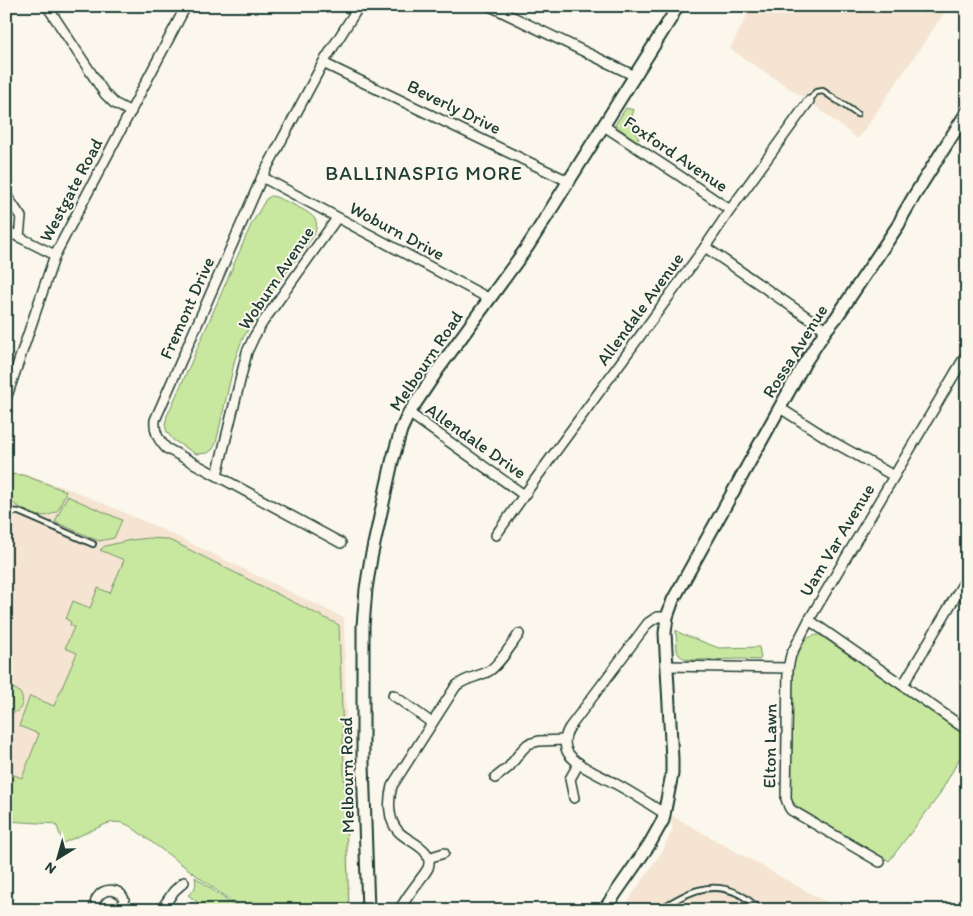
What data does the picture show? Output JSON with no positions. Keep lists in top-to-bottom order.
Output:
{
  "streets": {
    "street": [
      "Beverly Drive",
      "Foxford Avenue",
      "Westgate Road",
      "Woburn Drive",
      "Woburn Avenue",
      "Fremont Drive",
      "Allendale Avenue",
      "Rossa Avenue",
      "Melbourn Road",
      "Allendale Drive",
      "Uam Var Avenue",
      "Elton Lawn"
    ]
  },
  "crossings": [
    ["Beverly Drive", "Fremont Drive"],
    ["Beverly Drive", "Melbourn Road"],
    ["Foxford Avenue", "Allendale Avenue"],
    ["Foxford Avenue", "Melbourn Road"],
    ["Woburn Drive", "Woburn Avenue"],
    ["Woburn Drive", "Fremont Drive"],
    ["Woburn Drive", "Melbourn Road"],
    ["Woburn Avenue", "Fremont Drive"],
    ["Allendale Avenue", "Allendale Drive"],
    ["Rossa Avenue", "Uam Var Avenue"],
    ["Melbourn Road", "Allendale Drive"],
    ["Uam Var Avenue", "Elton Lawn"]
  ],
  "districts": ["BALLINASPIG MORE"],
  "north": "bottom left"
}
